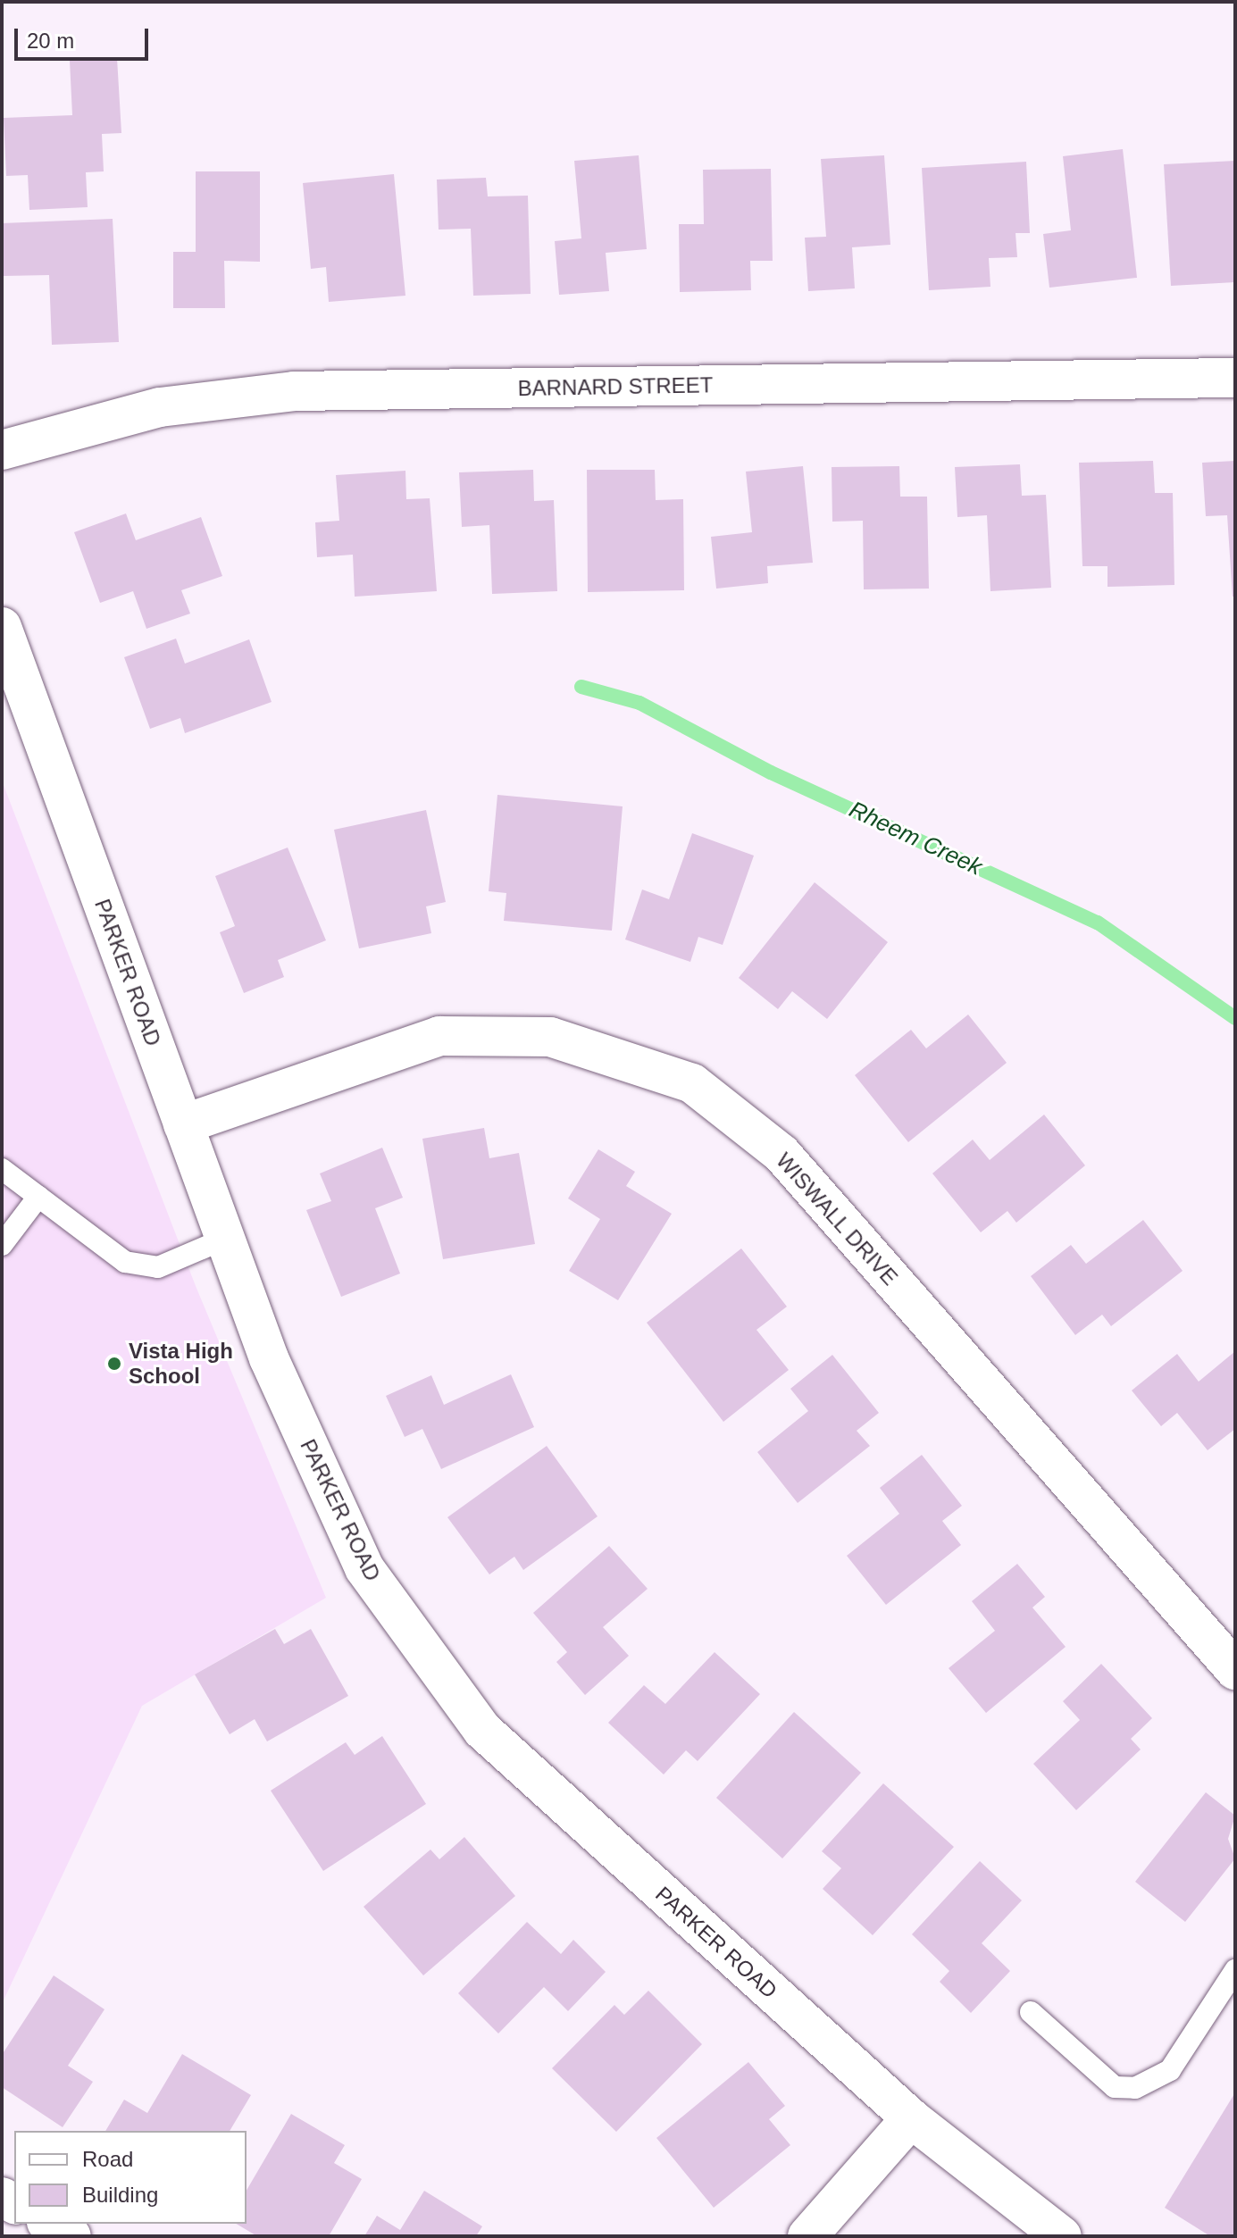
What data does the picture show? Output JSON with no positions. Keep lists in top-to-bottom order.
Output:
{
  "streets": {
    "street": ["BARNARD STREET", "PARKER ROAD", "WISWALL DRIVE"]
  },
  "crossings": [
    ["PARKER ROAD", "WISWALL DRIVE"]
  ],
  "water": ["Rheem Creek"],
  "places": ["Vista High School"],
  "legend": ["Road", "Building"],
  "scale_bar": "20 m"
}
